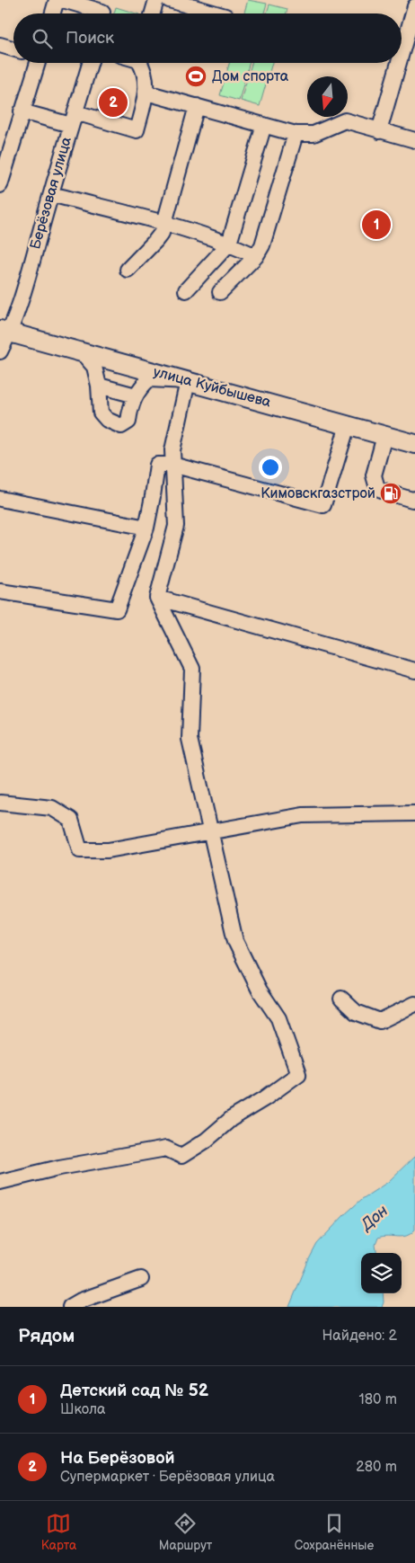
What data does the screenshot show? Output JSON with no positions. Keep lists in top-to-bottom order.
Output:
{
  "streets": {
    "main road": ["улица Куйбышева"],
    "street": ["Берёзовая улица"]
  },
  "crossings": [
    ["Берёзовая улица", "улица Куйбышева"]
  ],
  "water": ["Дон"],
  "places": {
    "sports": ["Дом спорта"],
    "fuel station": ["Кимовскгазстрой"]
  },
  "north": "bottom",
  "page": {
    "search": "Поиск",
    "pins": ["2", "1"],
    "heading": ["Рядом", "Найдено: 2"],
    "list": [
      {
        "mark": "1",
        "name": "Детский сад № 52",
        "note": "Школа",
        "value": "180 m"
      },
      {
        "mark": "2",
        "name": "На Берёзовой",
        "note": "Супермаркет · Берёзовая улица",
        "value": "280 m"
      }
    ],
    "nav": ["Карта", "Маршрут", "Сохранённые"]
  }
}
